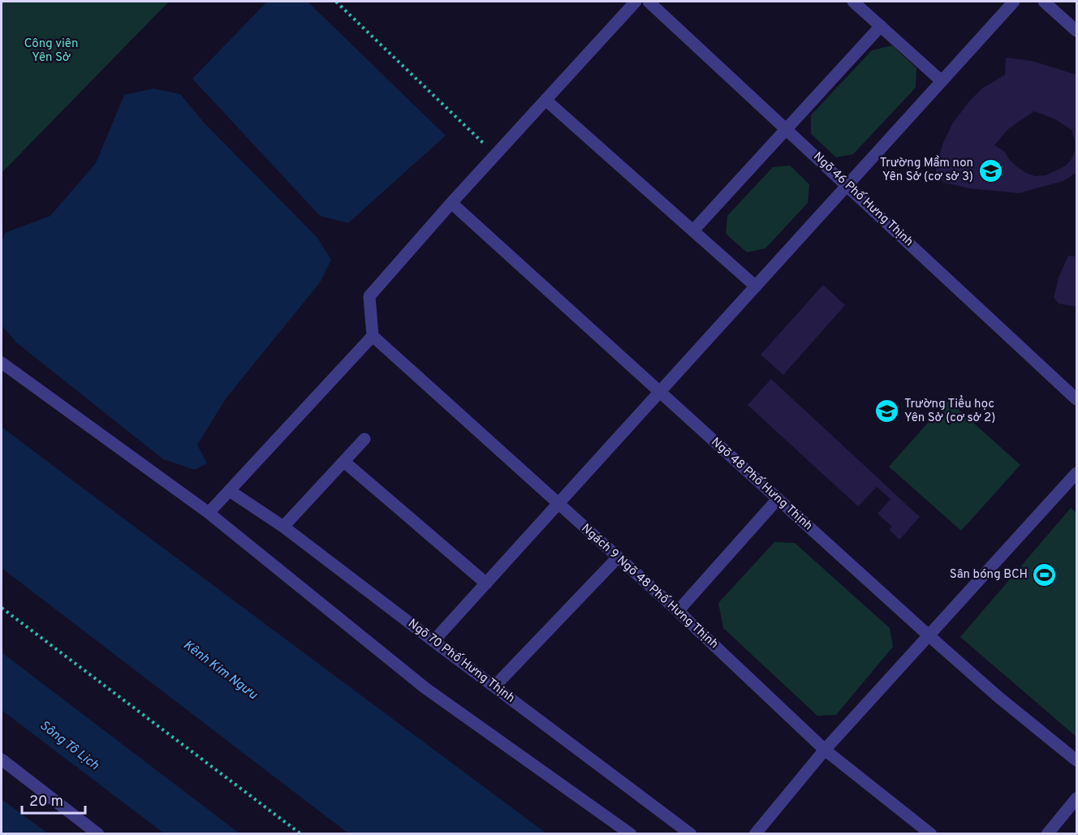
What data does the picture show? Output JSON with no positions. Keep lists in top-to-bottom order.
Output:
{
  "streets": {
    "street": [
      "Ngõ 46 Phố Hưng Thịnh",
      "Ngõ 48 Phố Hưng Thịnh",
      "Ngách 9 Ngõ 48 Phố Hưng Thịnh",
      "Ngõ 70 Phố Hưng Thịnh"
    ]
  },
  "water": ["Kênh Kim Ngưu", "Sông Tô Lịch"],
  "parks": ["Công viên Yên Sở"],
  "places": {
    "school or university": ["Trường Mầm non Yên Sở (cơ sở 3)", "Trường Tiểu học Yên Sở (cơ sở 2)"],
    "sports": ["Sân bóng BCH"]
  },
  "scale_bar": "20 m"
}
